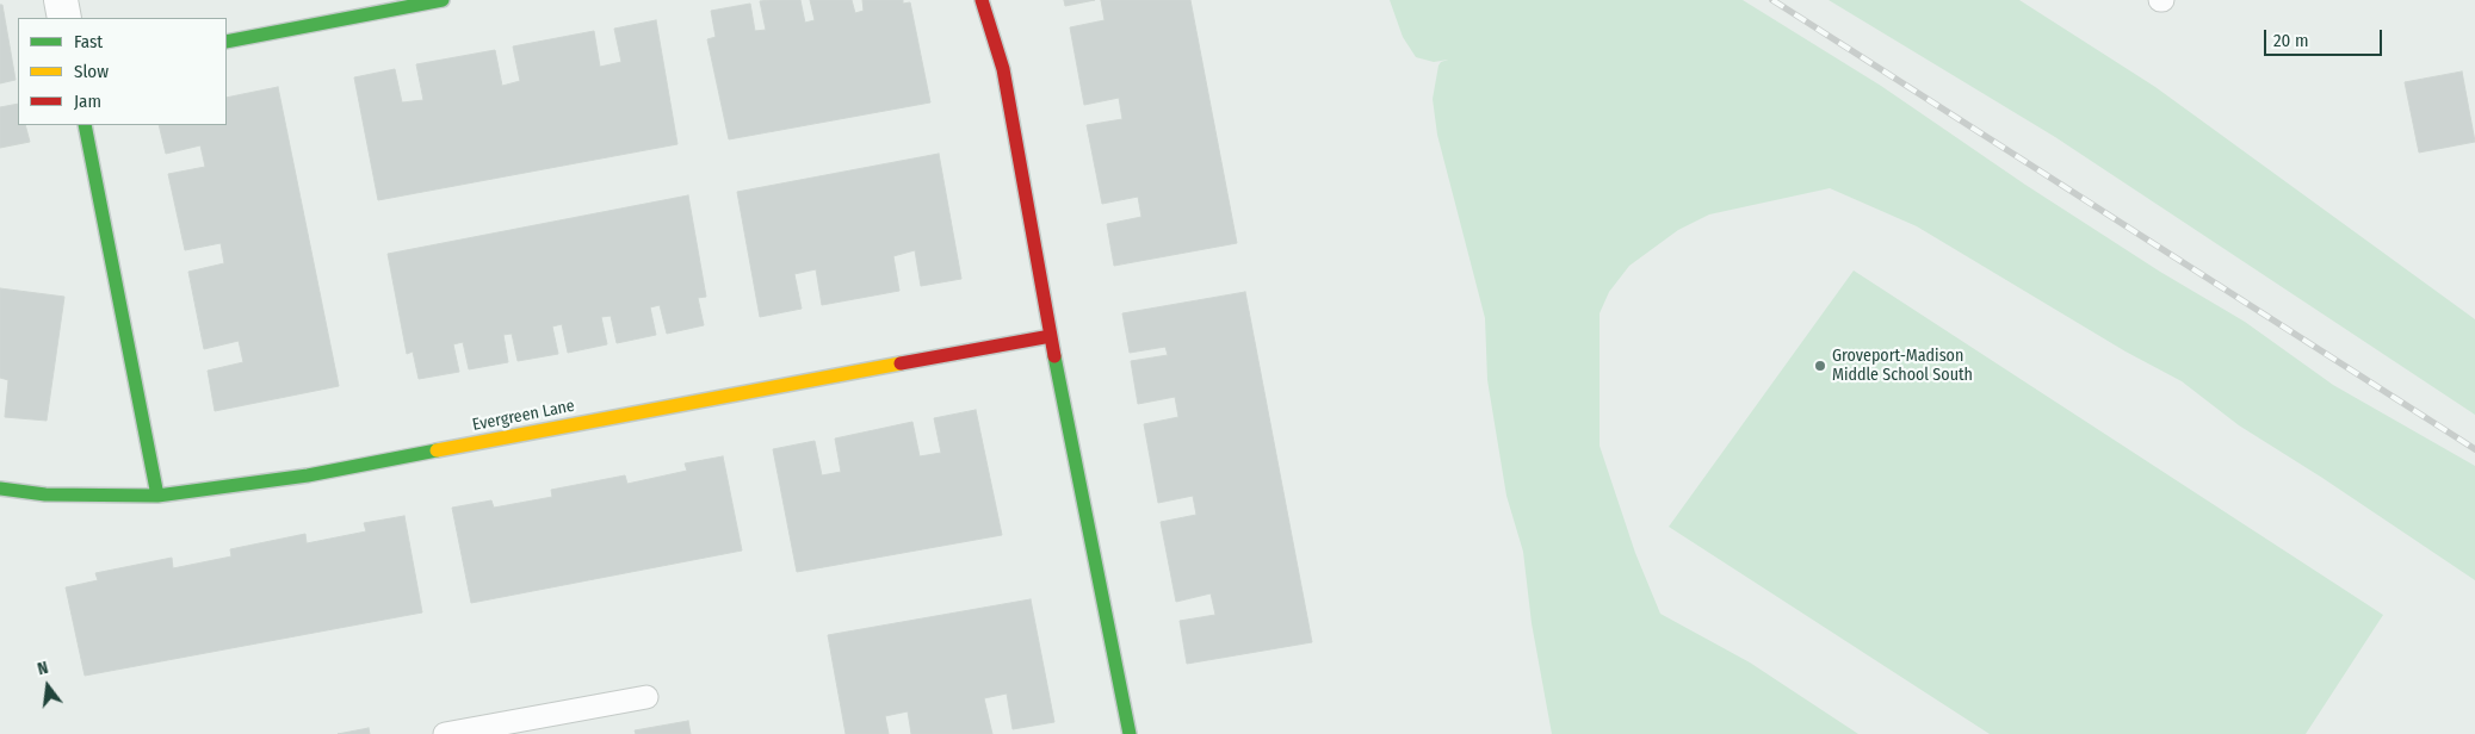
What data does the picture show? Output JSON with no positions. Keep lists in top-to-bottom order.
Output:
{
  "streets": {
    "street": ["Evergreen Lane"]
  },
  "places": ["Groveport-Madison Middle School South"],
  "legend": ["Fast", "Slow", "Jam"],
  "scale_bar": "20 m",
  "north": "top"
}
